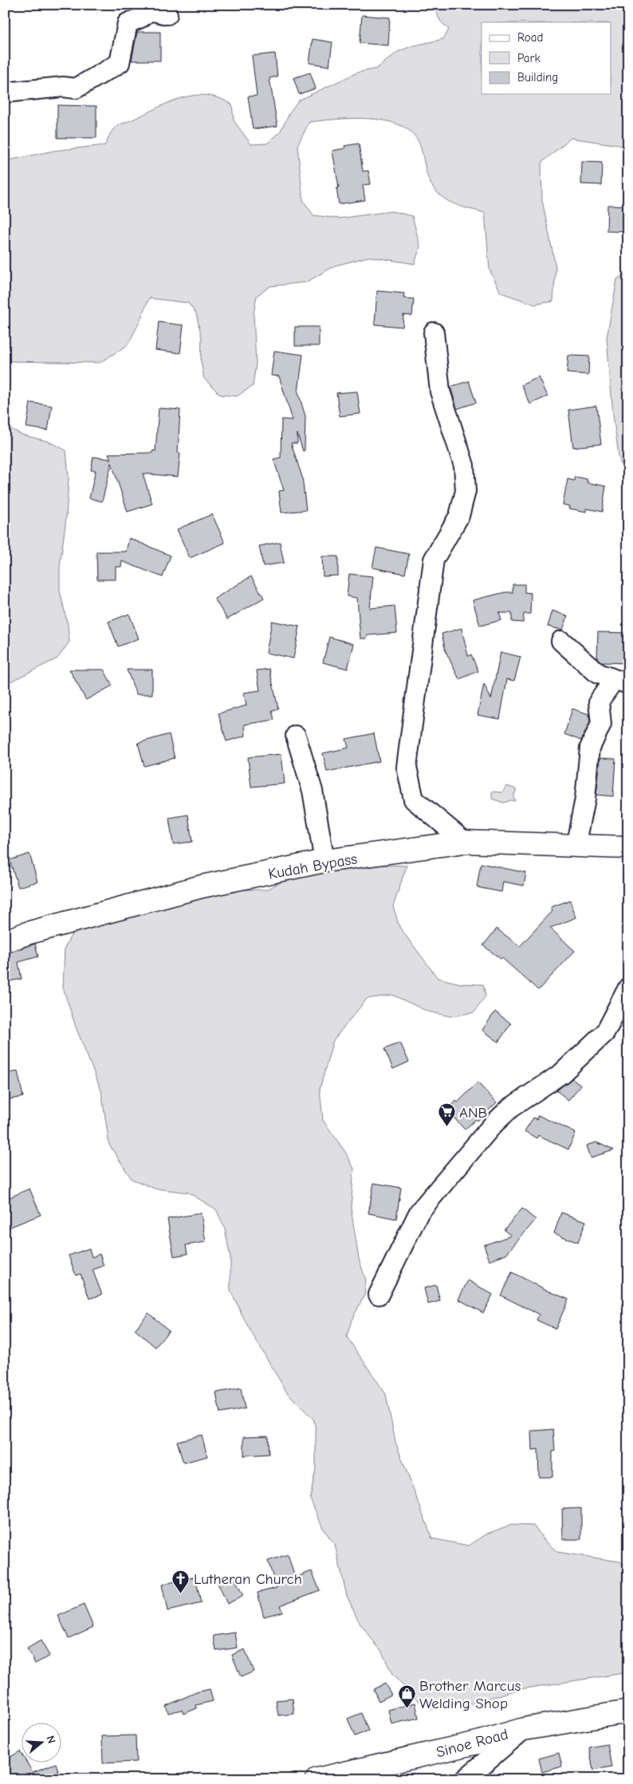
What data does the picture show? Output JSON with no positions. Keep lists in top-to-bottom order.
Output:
{
  "streets": {
    "main road": ["Kudah Bypass", "Sinoe Road"]
  },
  "places": {
    "supermarket": ["ANB"],
    "church": ["Lutheran Church"],
    "shop": ["Brother Marcus Welding Shop"]
  },
  "legend": ["Road", "Park", "Building"],
  "north": "right"
}
